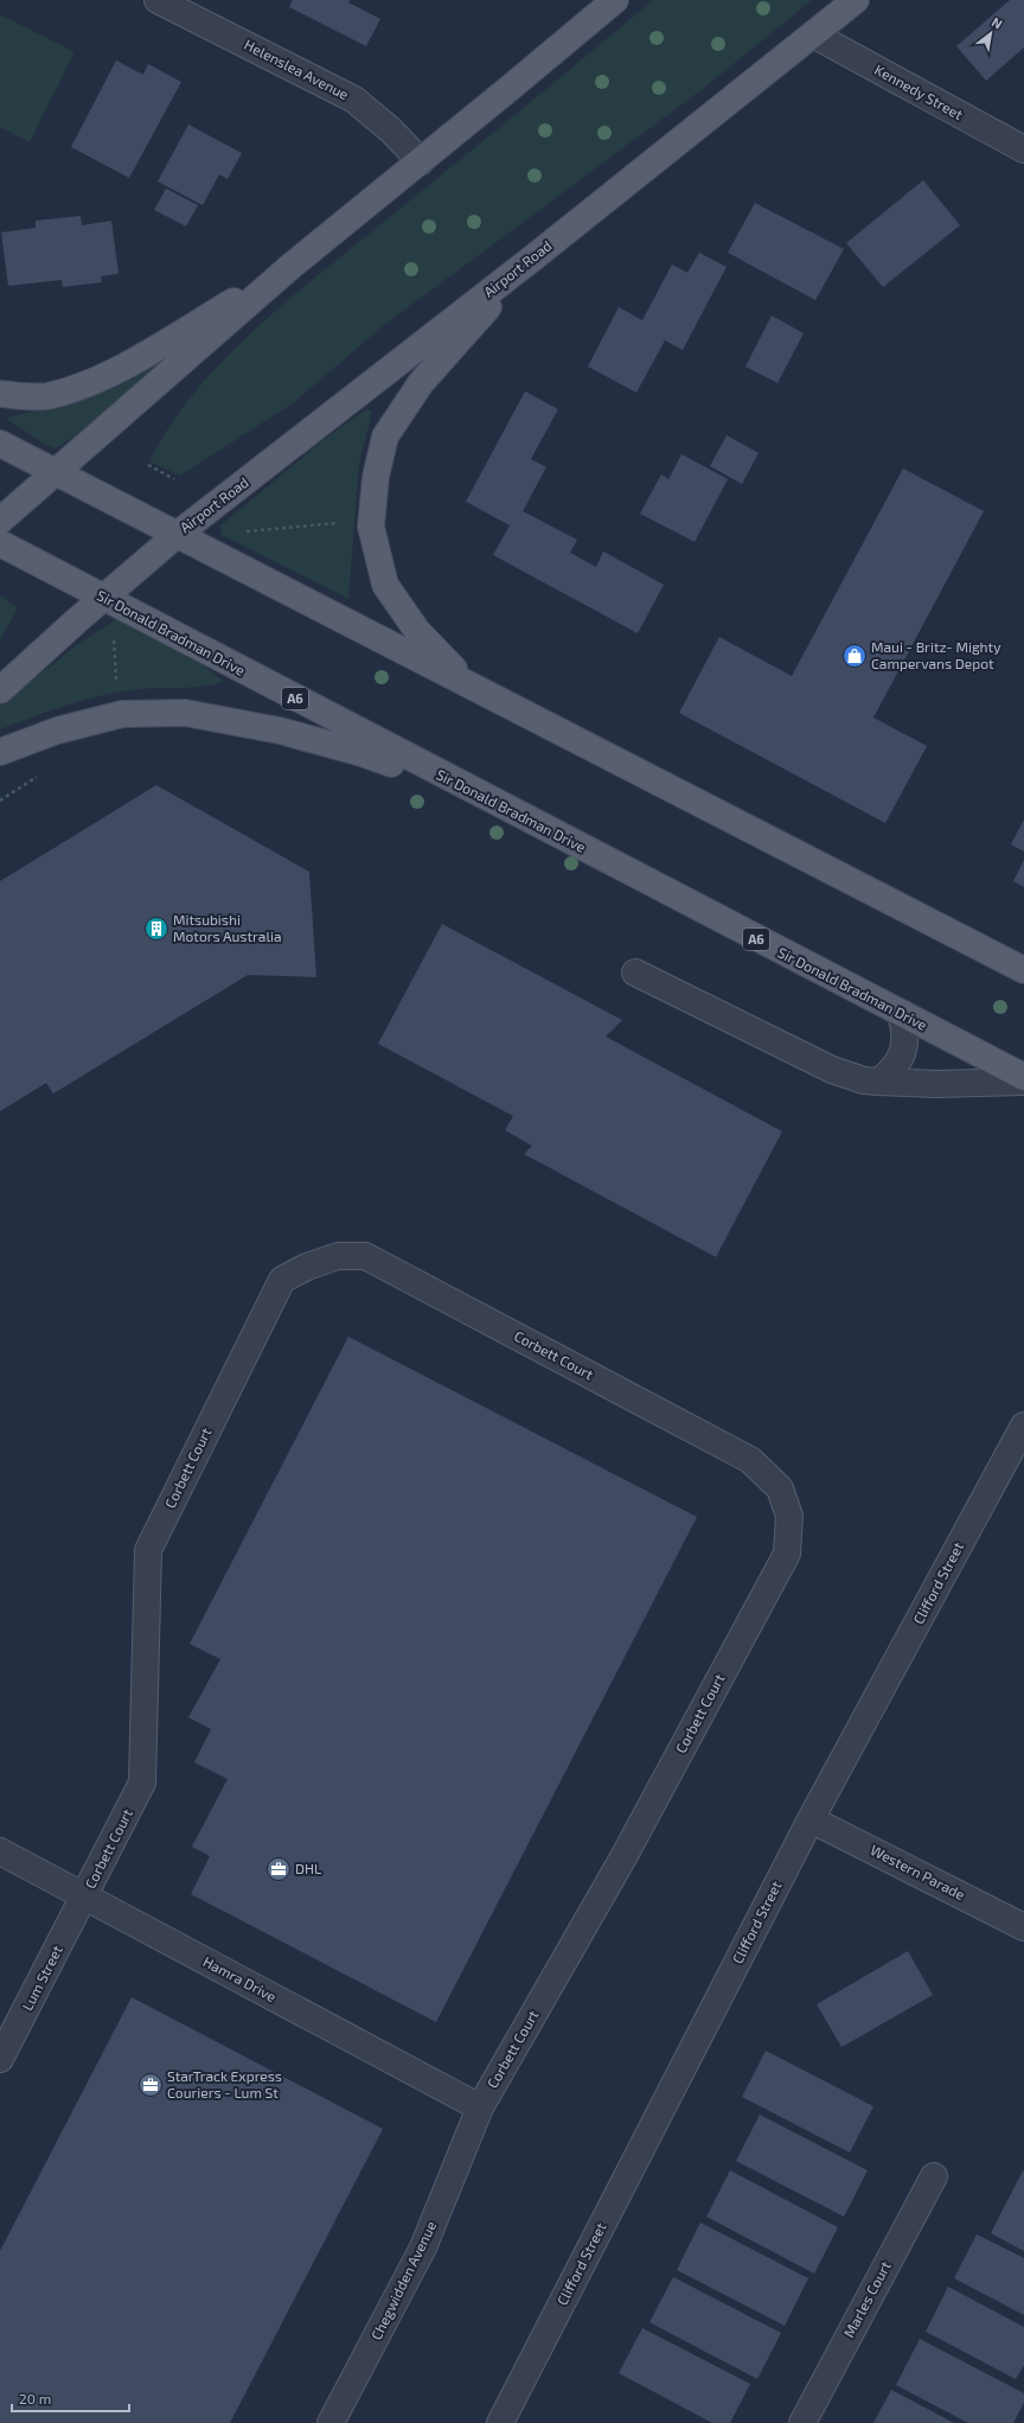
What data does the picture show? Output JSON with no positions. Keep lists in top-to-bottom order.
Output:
{
  "streets": {
    "main road": ["Airport Road", "Sir Donald Bradman Drive", "A6"],
    "street": [
      "Helenslea Avenue",
      "Kennedy Street",
      "Corbett Court",
      "Clifford Street",
      "Western Parade",
      "Lum Street",
      "Hamra Drive",
      "Chegwidden Avenue",
      "Marles Court"
    ]
  },
  "crossings": [
    ["Kennedy Street", "Airport Road"],
    ["Airport Road", "Sir Donald Bradman Drive"],
    ["Corbett Court", "Lum Street"],
    ["Corbett Court", "Hamra Drive"],
    ["Corbett Court", "Chegwidden Avenue"],
    ["Clifford Street", "Western Parade"],
    ["Lum Street", "Hamra Drive"],
    ["Hamra Drive", "Chegwidden Avenue"]
  ],
  "places": {
    "shop": ["Maui - Britz- Mighty Campervans Depot"],
    "building": ["Mitsubishi Motors Australia"],
    "office": ["DHL", "StarTrack Express Couriers - Lum St"]
  },
  "scale_bar": "20 m",
  "north": "top right"
}
